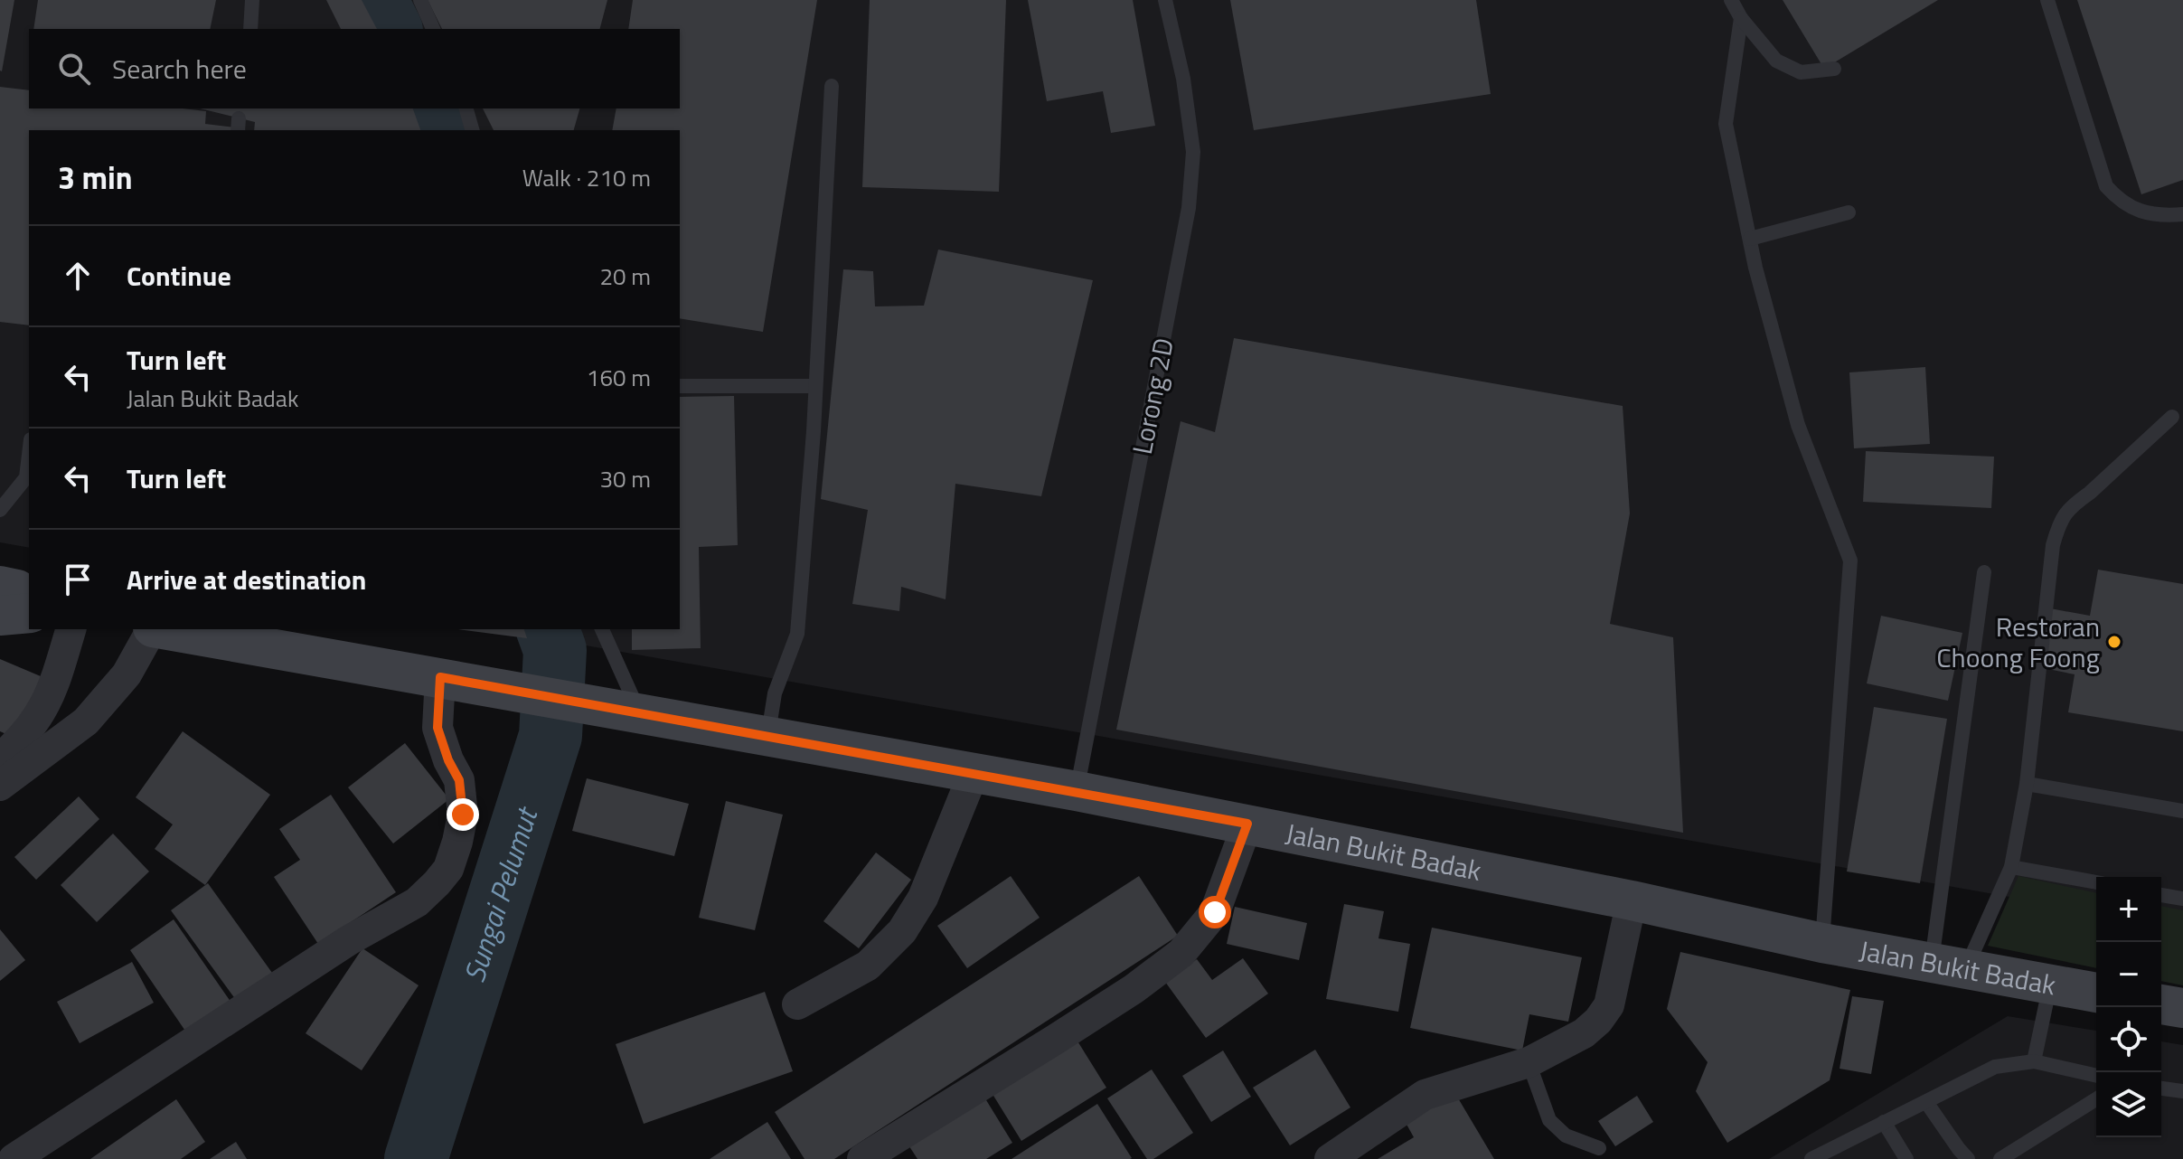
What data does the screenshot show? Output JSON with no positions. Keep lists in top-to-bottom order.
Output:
{
  "streets": {
    "main road": ["Jalan Bukit Badak"],
    "lane": ["Lorong 2D"]
  },
  "crossings": [
    ["Lorong 2D", "Jalan Bukit Badak"]
  ],
  "water": ["Sungai Pelumut"],
  "places": ["Restoran Choong Foong"],
  "page": {
    "search": "Search here",
    "heading": ["3 min", "Walk · 210 m"],
    "list": [
      ["Continue", "20 m"],
      ["Turn left", "Jalan Bukit Badak", "160 m"],
      ["Turn left", "30 m"],
      "Arrive at destination"
    ],
    "map_buttons": ["+", "−"]
  }
}
